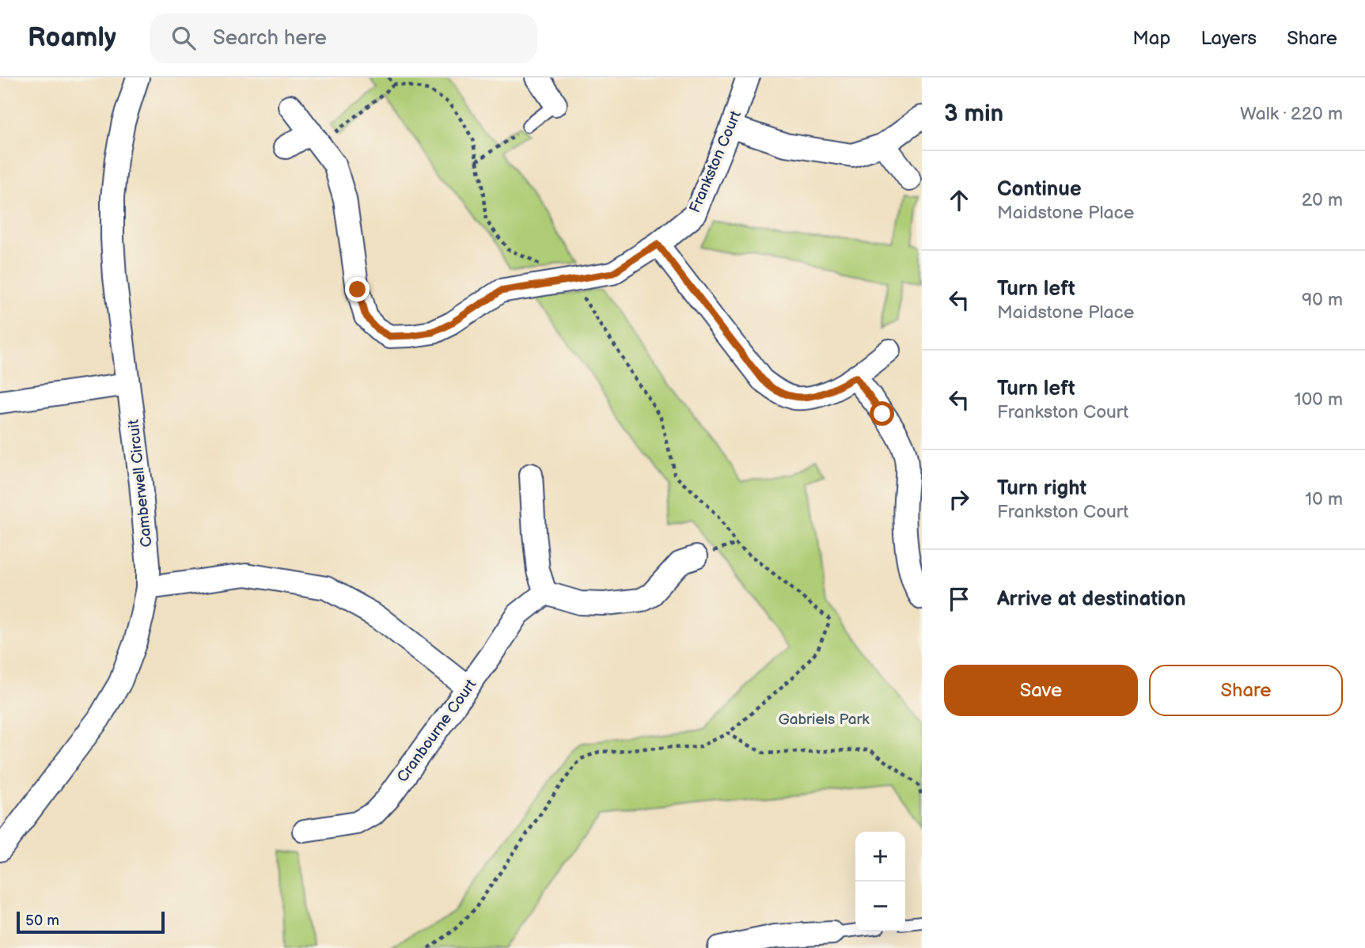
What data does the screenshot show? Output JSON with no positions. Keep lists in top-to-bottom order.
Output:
{
  "streets": {
    "street": ["Frankston Court", "Camberwell Circuit", "Cranbourne Court"]
  },
  "parks": ["Gabriels Park"],
  "scale_bar": "50 m",
  "page": {
    "header": "Roamly",
    "search": "Search here",
    "nav": ["Map", "Layers", "Share"],
    "heading": ["3 min", "Walk · 220 m"],
    "list": [
      ["Continue", "Maidstone Place", "20 m"],
      ["Turn left", "Maidstone Place", "90 m"],
      ["Turn left", "Frankston Court", "100 m"],
      ["Turn right", "Frankston Court", "10 m"],
      "Arrive at destination"
    ],
    "buttons": ["Save", "Share"],
    "map_buttons": ["+", "−"],
    "scale": "50 m"
  }
}
